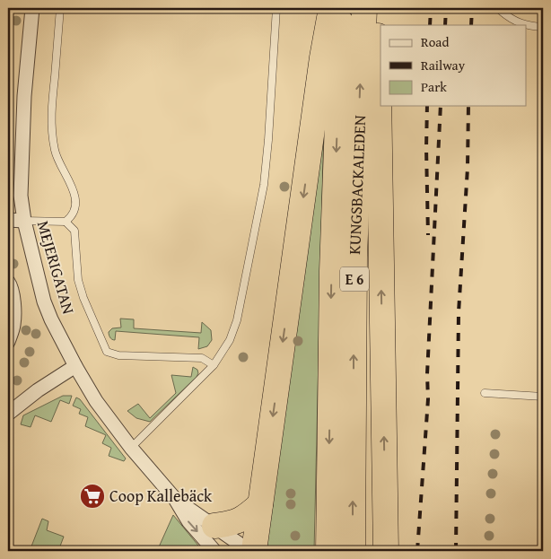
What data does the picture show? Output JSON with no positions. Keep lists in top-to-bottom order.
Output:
{
  "streets": {
    "highway": ["KUNGSBACKALEDEN", "E 6"],
    "street": ["MEJERIGATAN"]
  },
  "places": {
    "supermarket": ["Coop Kallebäck"]
  },
  "legend": ["Road", "Railway", "Park"]
}
